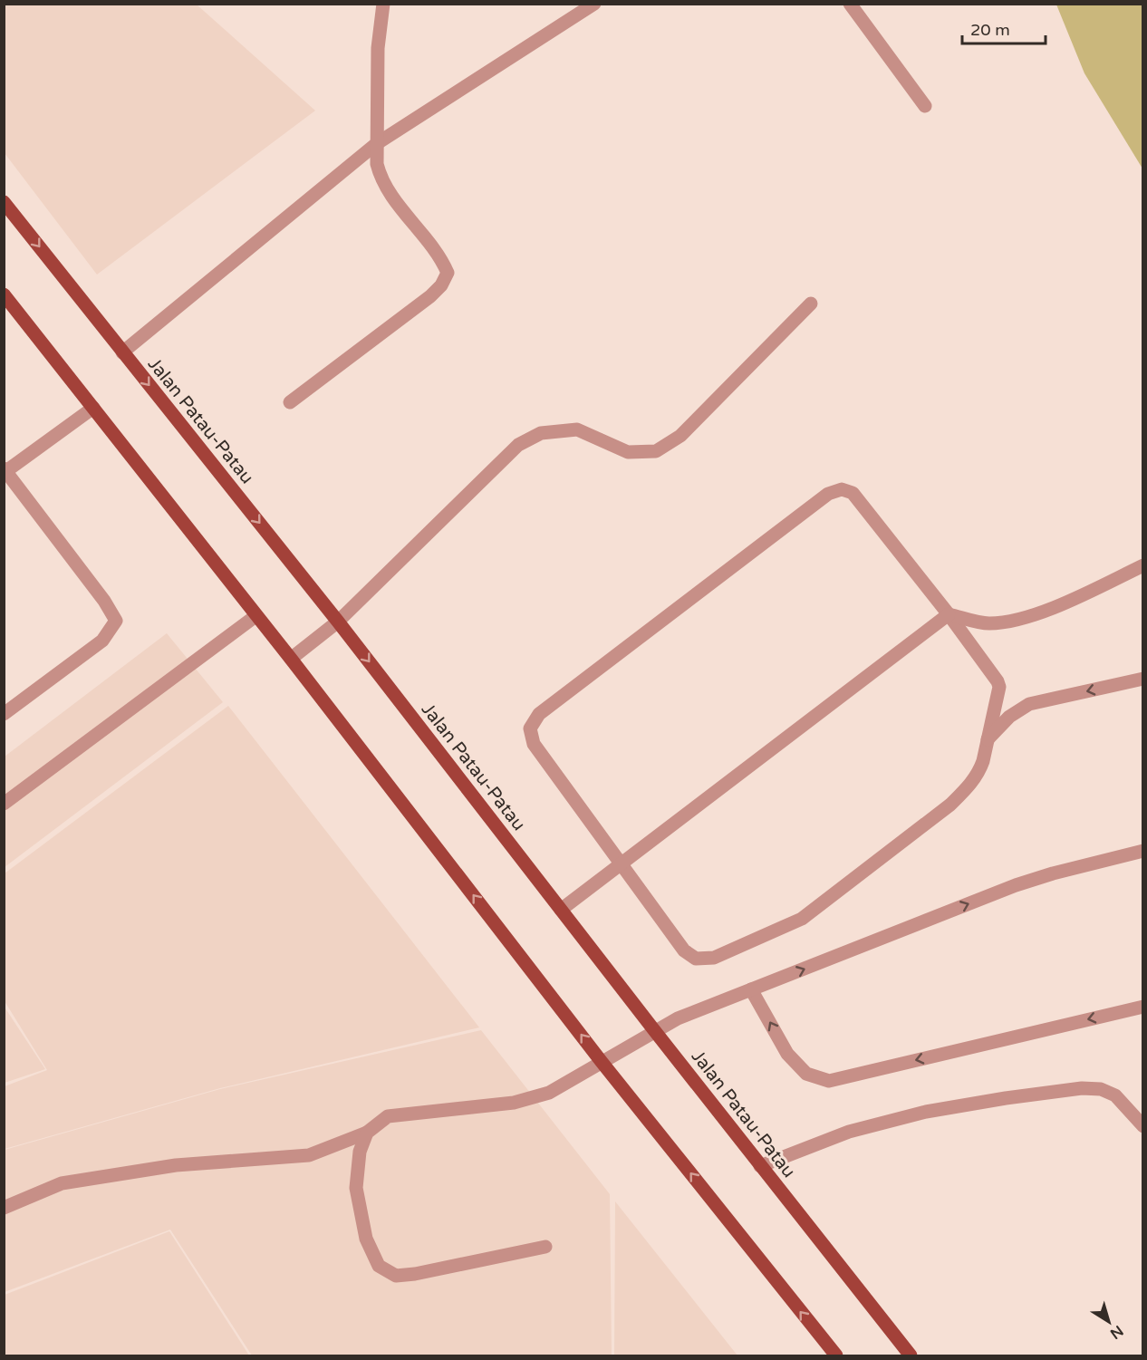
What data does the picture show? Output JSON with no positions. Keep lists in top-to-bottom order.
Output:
{
  "streets": {
    "main road": ["Jalan Patau-Patau"]
  },
  "scale_bar": "20 m",
  "north": "bottom right"
}
